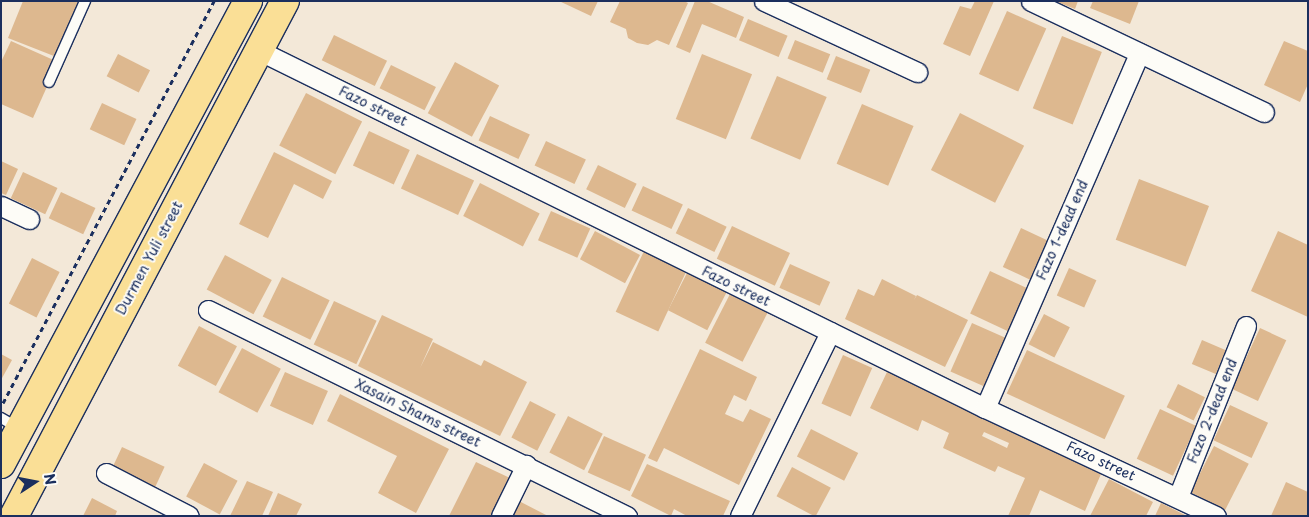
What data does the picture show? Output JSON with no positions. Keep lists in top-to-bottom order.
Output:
{
  "streets": {
    "main road": ["Durmen Yuli street"],
    "street": [
      "Fazo street",
      "Fazo 1-dead end",
      "Fazo 2-dead end",
      "Xasain Shams street"
    ]
  },
  "crossings": [
    ["Fazo street", "Fazo 1-dead end"],
    ["Fazo street", "Durmen Yuli street"],
    ["Fazo street", "Fazo 2-dead end"]
  ],
  "north": "right"
}
